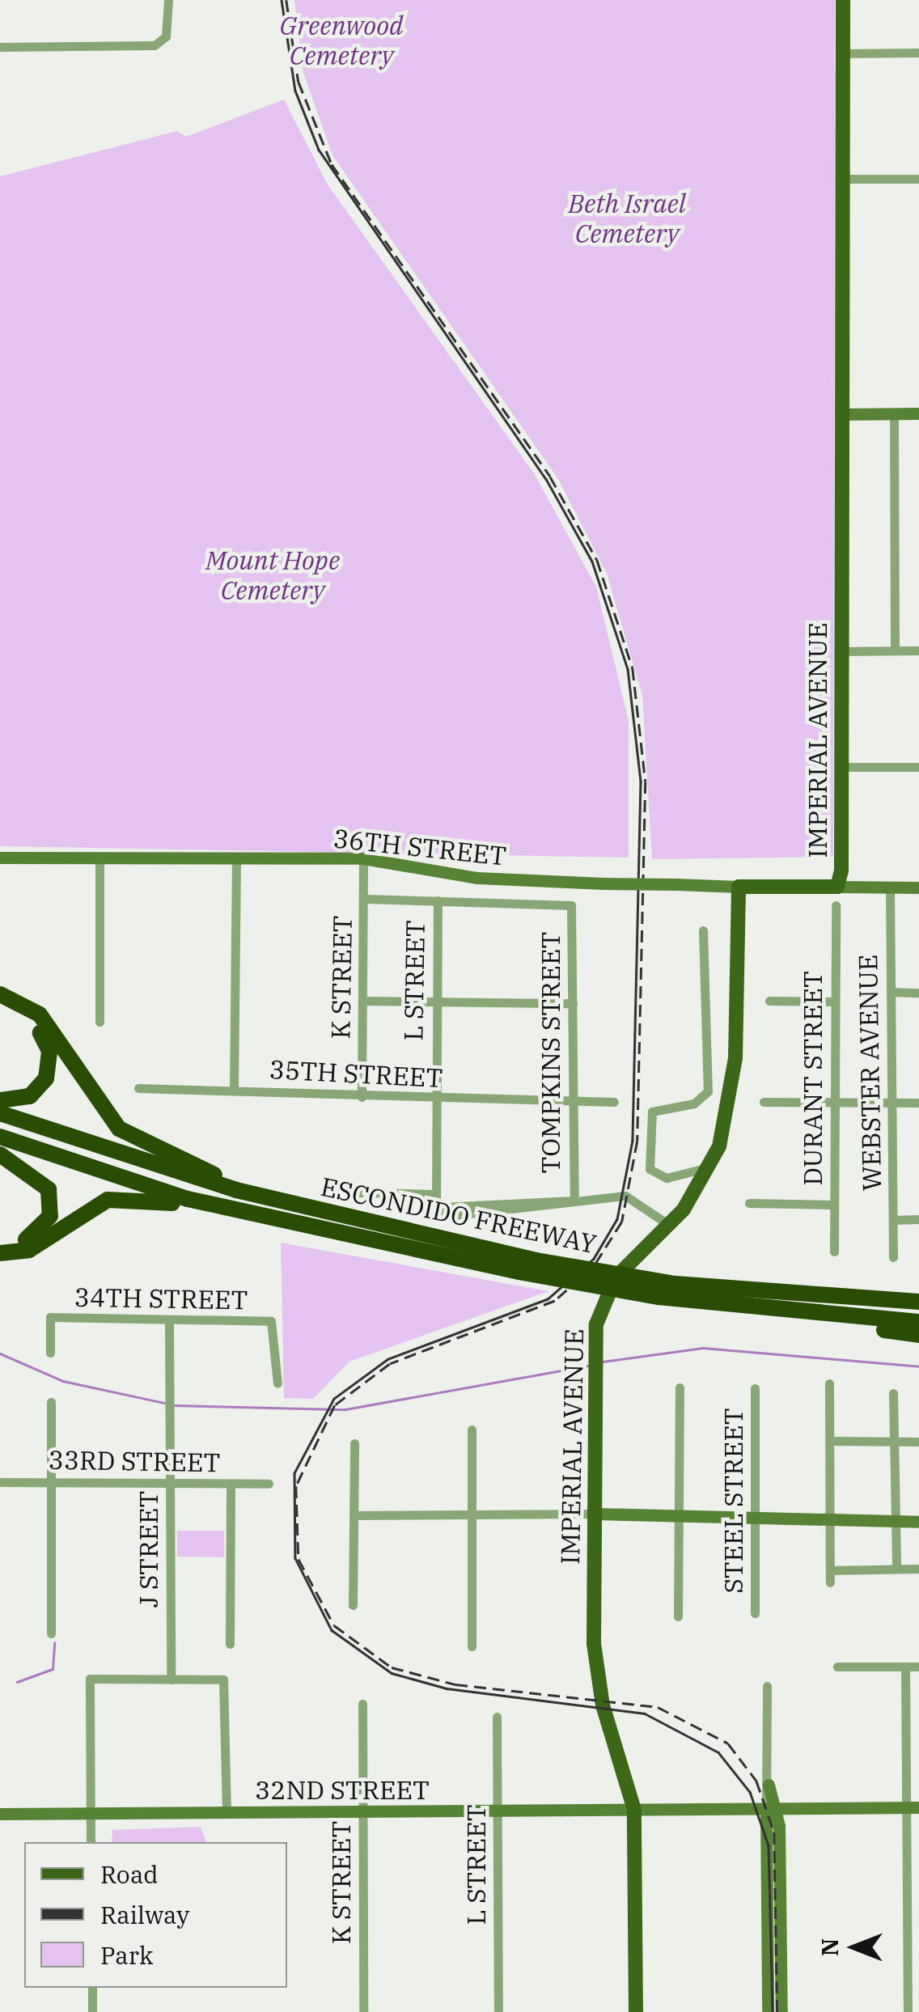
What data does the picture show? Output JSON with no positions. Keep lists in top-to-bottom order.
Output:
{
  "streets": {
    "highway": ["ESCONDIDO FREEWAY"],
    "main road": ["IMPERIAL AVENUE", "36TH STREET", "32ND STREET"],
    "street": [
      "K STREET",
      "L STREET",
      "TOMPKINS STREET",
      "WEBSTER AVENUE",
      "35TH STREET",
      "DURANT STREET",
      "34TH STREET",
      "33RD STREET",
      "STEEL STREET",
      "J STREET"
    ]
  },
  "crossings": [
    ["IMPERIAL AVENUE", "36TH STREET"],
    ["IMPERIAL AVENUE", "32ND STREET"],
    ["36TH STREET", "K STREET"],
    ["36TH STREET", "L STREET"],
    ["36TH STREET", "TOMPKINS STREET"],
    ["K STREET", "35TH STREET"],
    ["K STREET", "32ND STREET"],
    ["L STREET", "TOMPKINS STREET"],
    ["L STREET", "35TH STREET"],
    ["L STREET", "32ND STREET"],
    ["TOMPKINS STREET", "35TH STREET"],
    ["34TH STREET", "J STREET"],
    ["33RD STREET", "J STREET"]
  ],
  "parks": ["Greenwood Cemetery", "Beth Israel Cemetery", "Mount Hope Cemetery"],
  "legend": ["Road", "Railway", "Park"],
  "north": "left"
}
